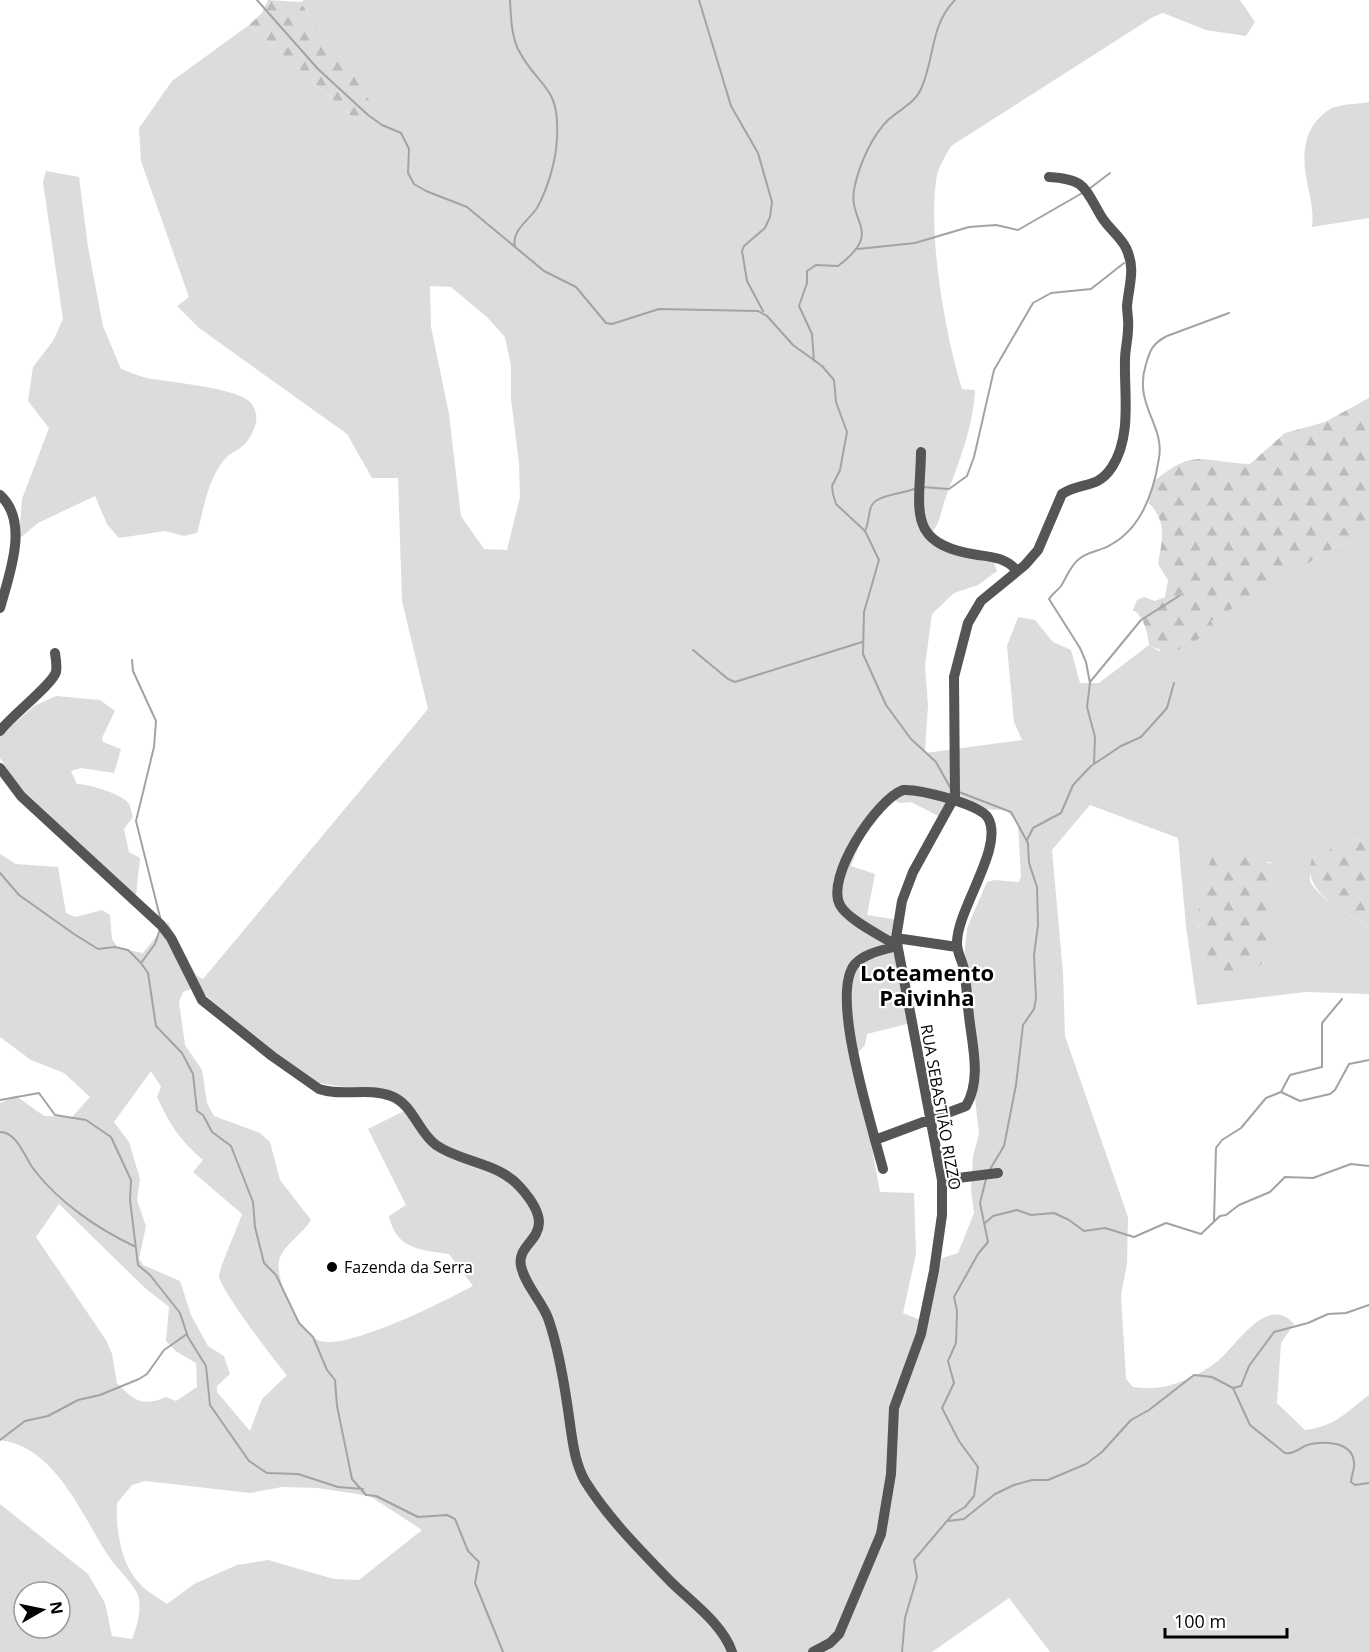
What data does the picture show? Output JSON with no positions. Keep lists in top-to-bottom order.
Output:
{
  "streets": {
    "street": ["RUA SEBASTIÃO RIZZO"]
  },
  "districts": ["Loteamento Paivinha"],
  "places": ["Fazenda da Serra"],
  "scale_bar": "100 m",
  "north": "right"
}
